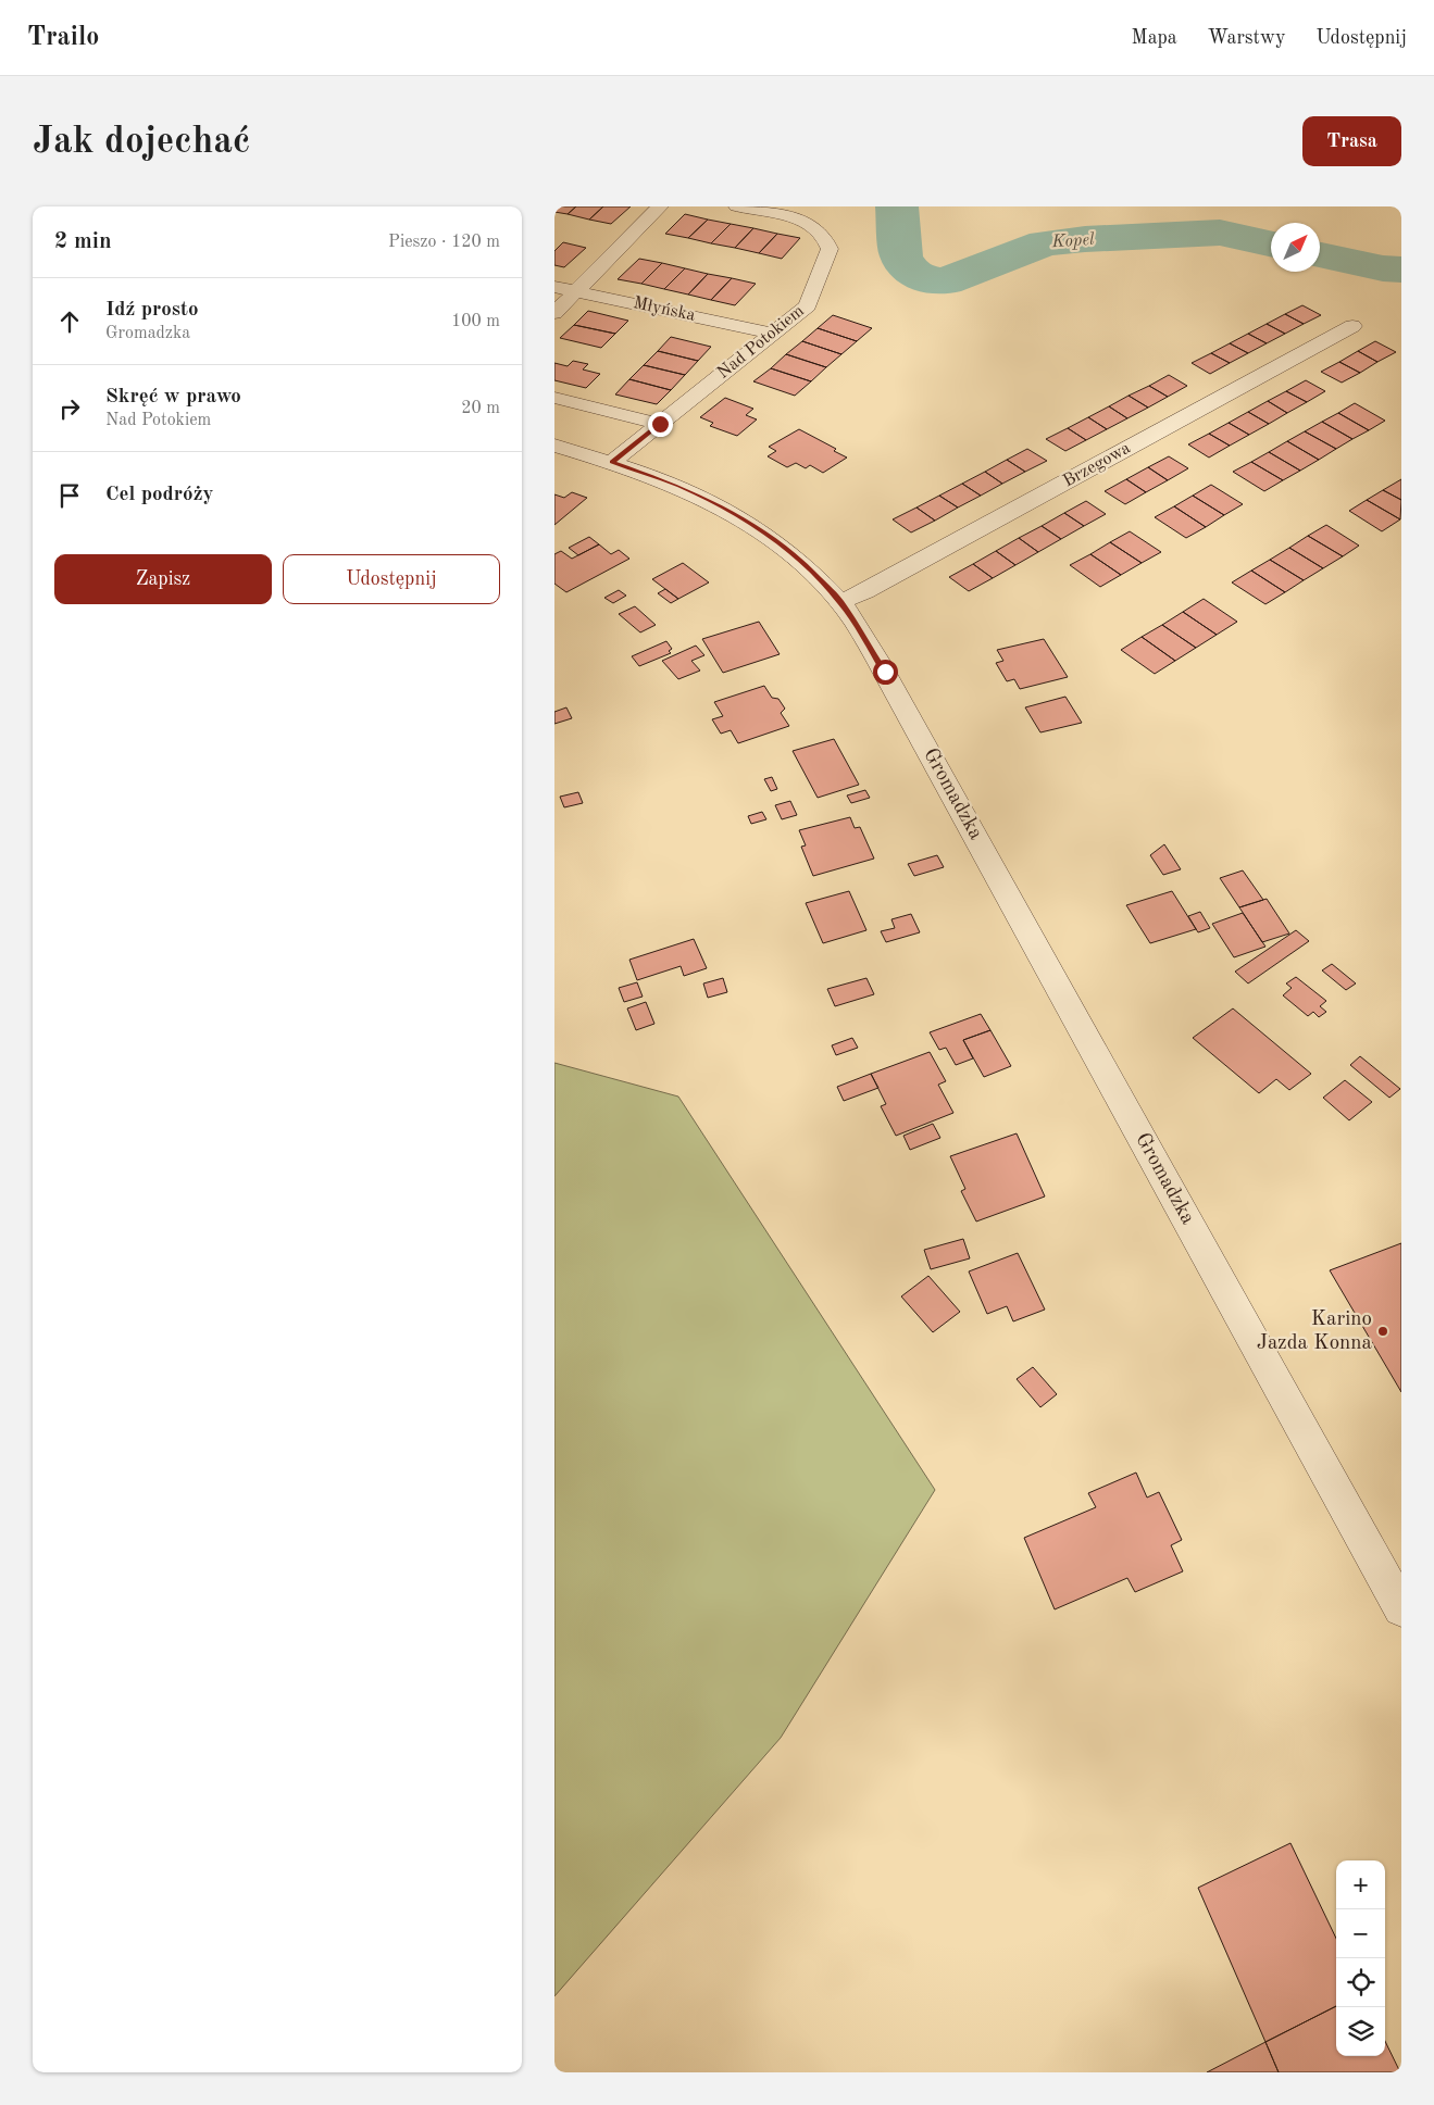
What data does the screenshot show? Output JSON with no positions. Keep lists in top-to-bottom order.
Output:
{
  "streets": {
    "street": [
      "Młyńska",
      "Nad Potokiem",
      "Brzegowa",
      "Gromadzka"
    ]
  },
  "crossings": [
    ["Młyńska", "Nad Potokiem"],
    ["Nad Potokiem", "Gromadzka"],
    ["Brzegowa", "Gromadzka"]
  ],
  "water": ["Kopel"],
  "places": ["Karino Jazda Konna"],
  "north": "top right",
  "page": {
    "header": "Trailo",
    "nav": ["Mapa", "Warstwy", "Udostępnij"],
    "buttons": [
      "Trasa",
      ["Zapisz", "Udostępnij"]
    ],
    "title": "Jak dojechać",
    "heading": ["2 min", "Pieszo · 120 m"],
    "list": [
      ["Idź prosto", "Gromadzka", "100 m"],
      ["Skręć w prawo", "Nad Potokiem", "20 m"],
      "Cel podróży"
    ],
    "map_buttons": ["+", "−"]
  }
}
